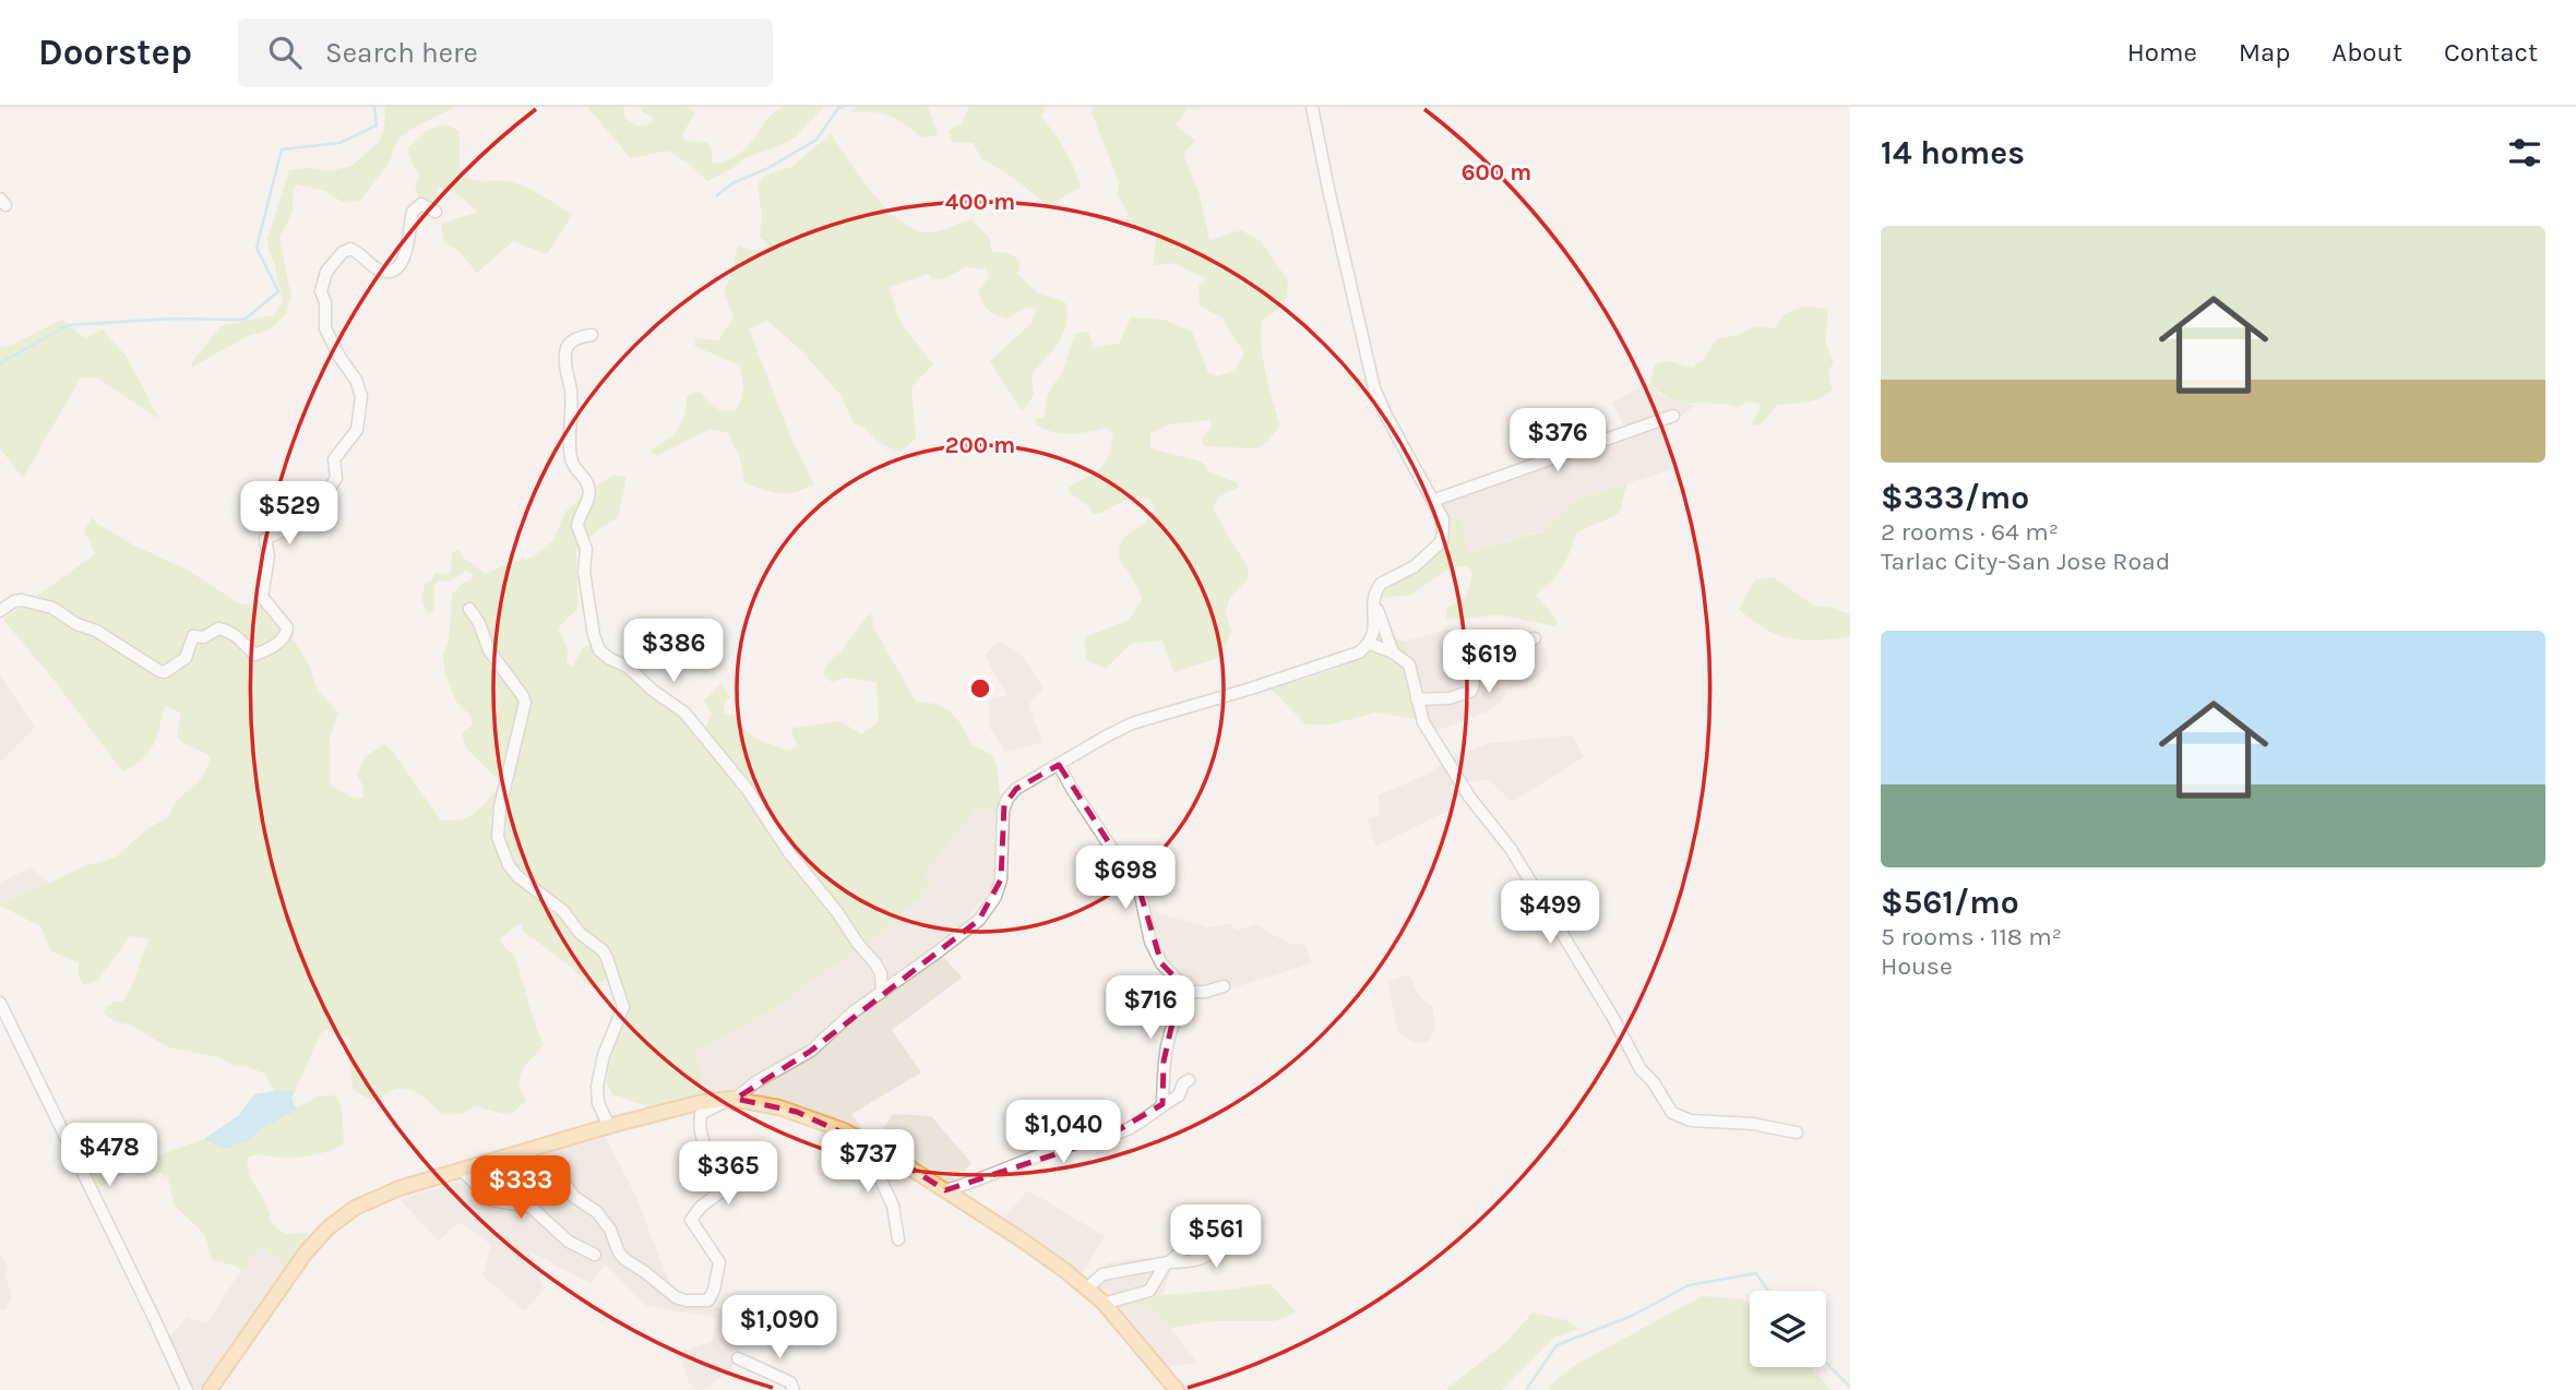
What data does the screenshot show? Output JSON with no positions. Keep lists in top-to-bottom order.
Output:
{
  "page": {
    "header": "Doorstep",
    "search": "Search here",
    "nav": [
      "Home",
      "Map",
      "About",
      "Contact"
    ],
    "heading": "14 homes",
    "list": [
      {
        "name": "$333/mo",
        "note": "2 rooms · 64 m² · Tarlac City-San Jose Road"
      },
      {
        "name": "$561/mo",
        "note": "5 rooms · 118 m² · House"
      }
    ],
    "price": [
      "$376",
      "$529",
      "$386",
      "$619",
      "$698",
      "$499",
      "$716",
      "$1,040",
      "$478",
      "$737",
      "$365",
      "$333",
      "$561",
      "$1,090"
    ]
  },
  "rings": ["600 m", "400 m", "200 m"]
}
